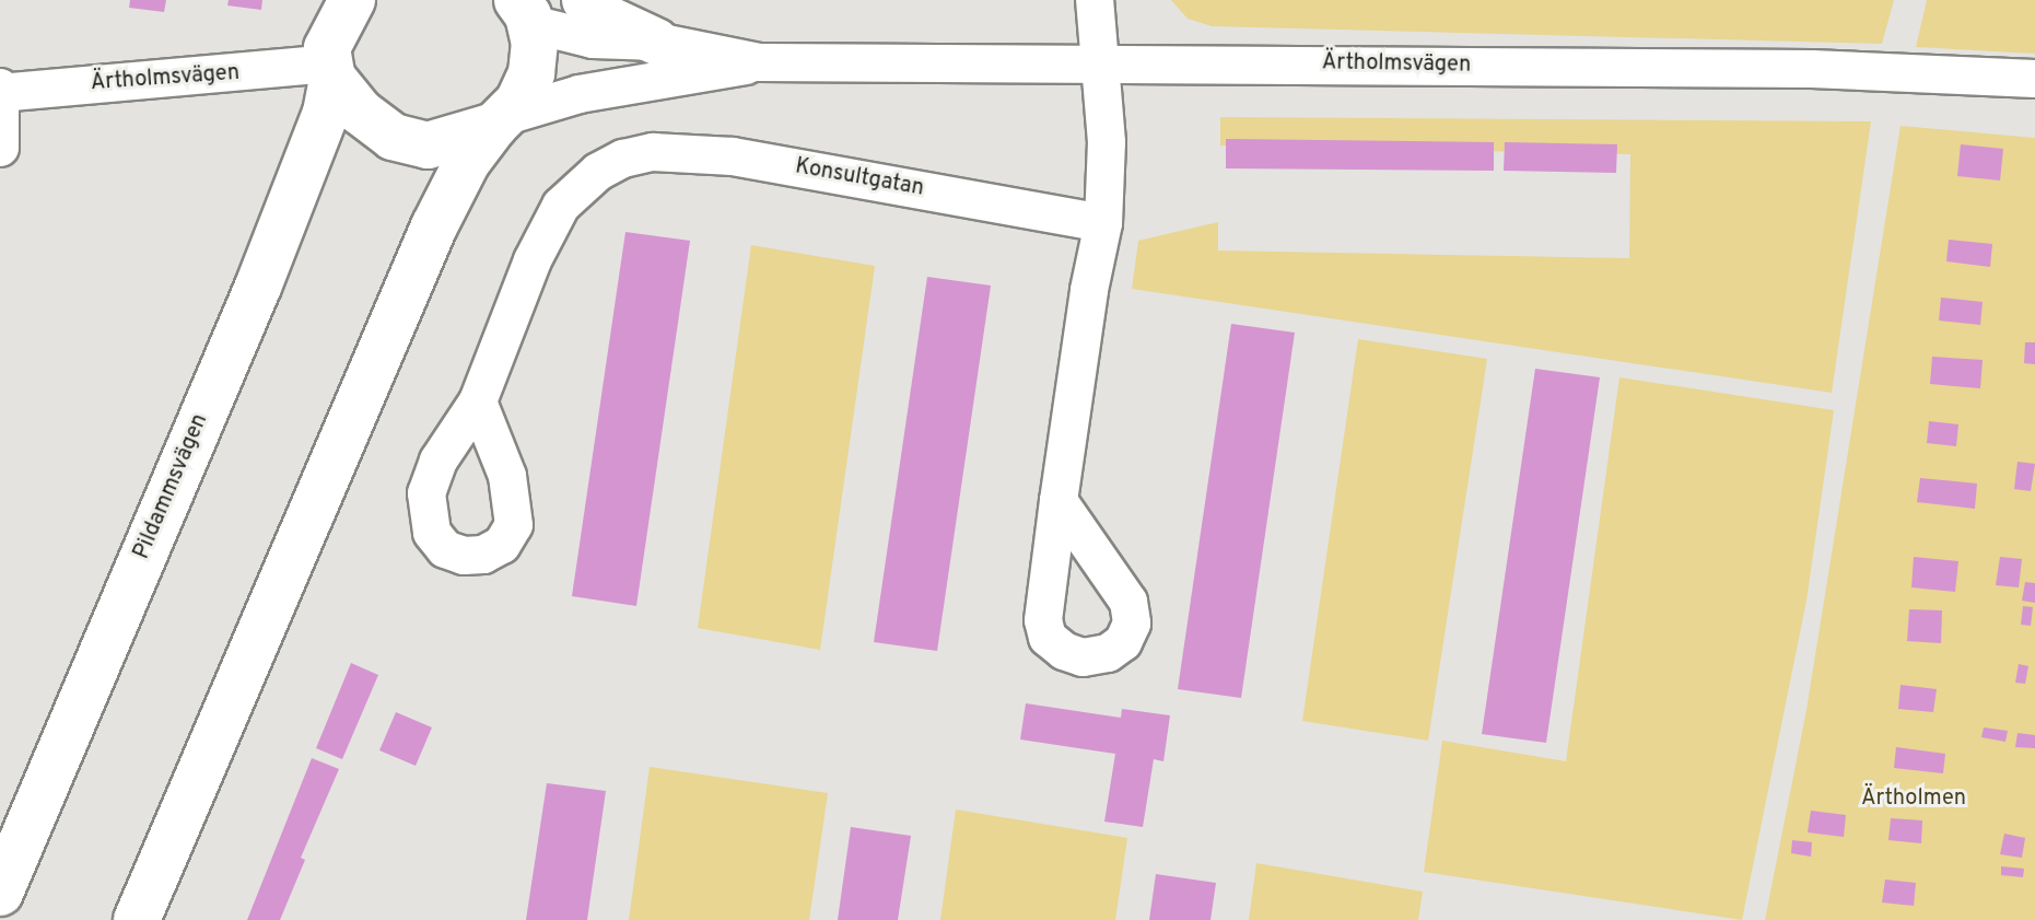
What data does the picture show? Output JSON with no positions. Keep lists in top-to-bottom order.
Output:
{
  "streets": {
    "main road": ["Ärtholmsvägen", "Pildammsvägen"],
    "street": ["Konsultgatan"]
  },
  "crossings": [
    ["Ärtholmsvägen", "Pildammsvägen"]
  ],
  "parks": ["Ärtholmen"]
}
